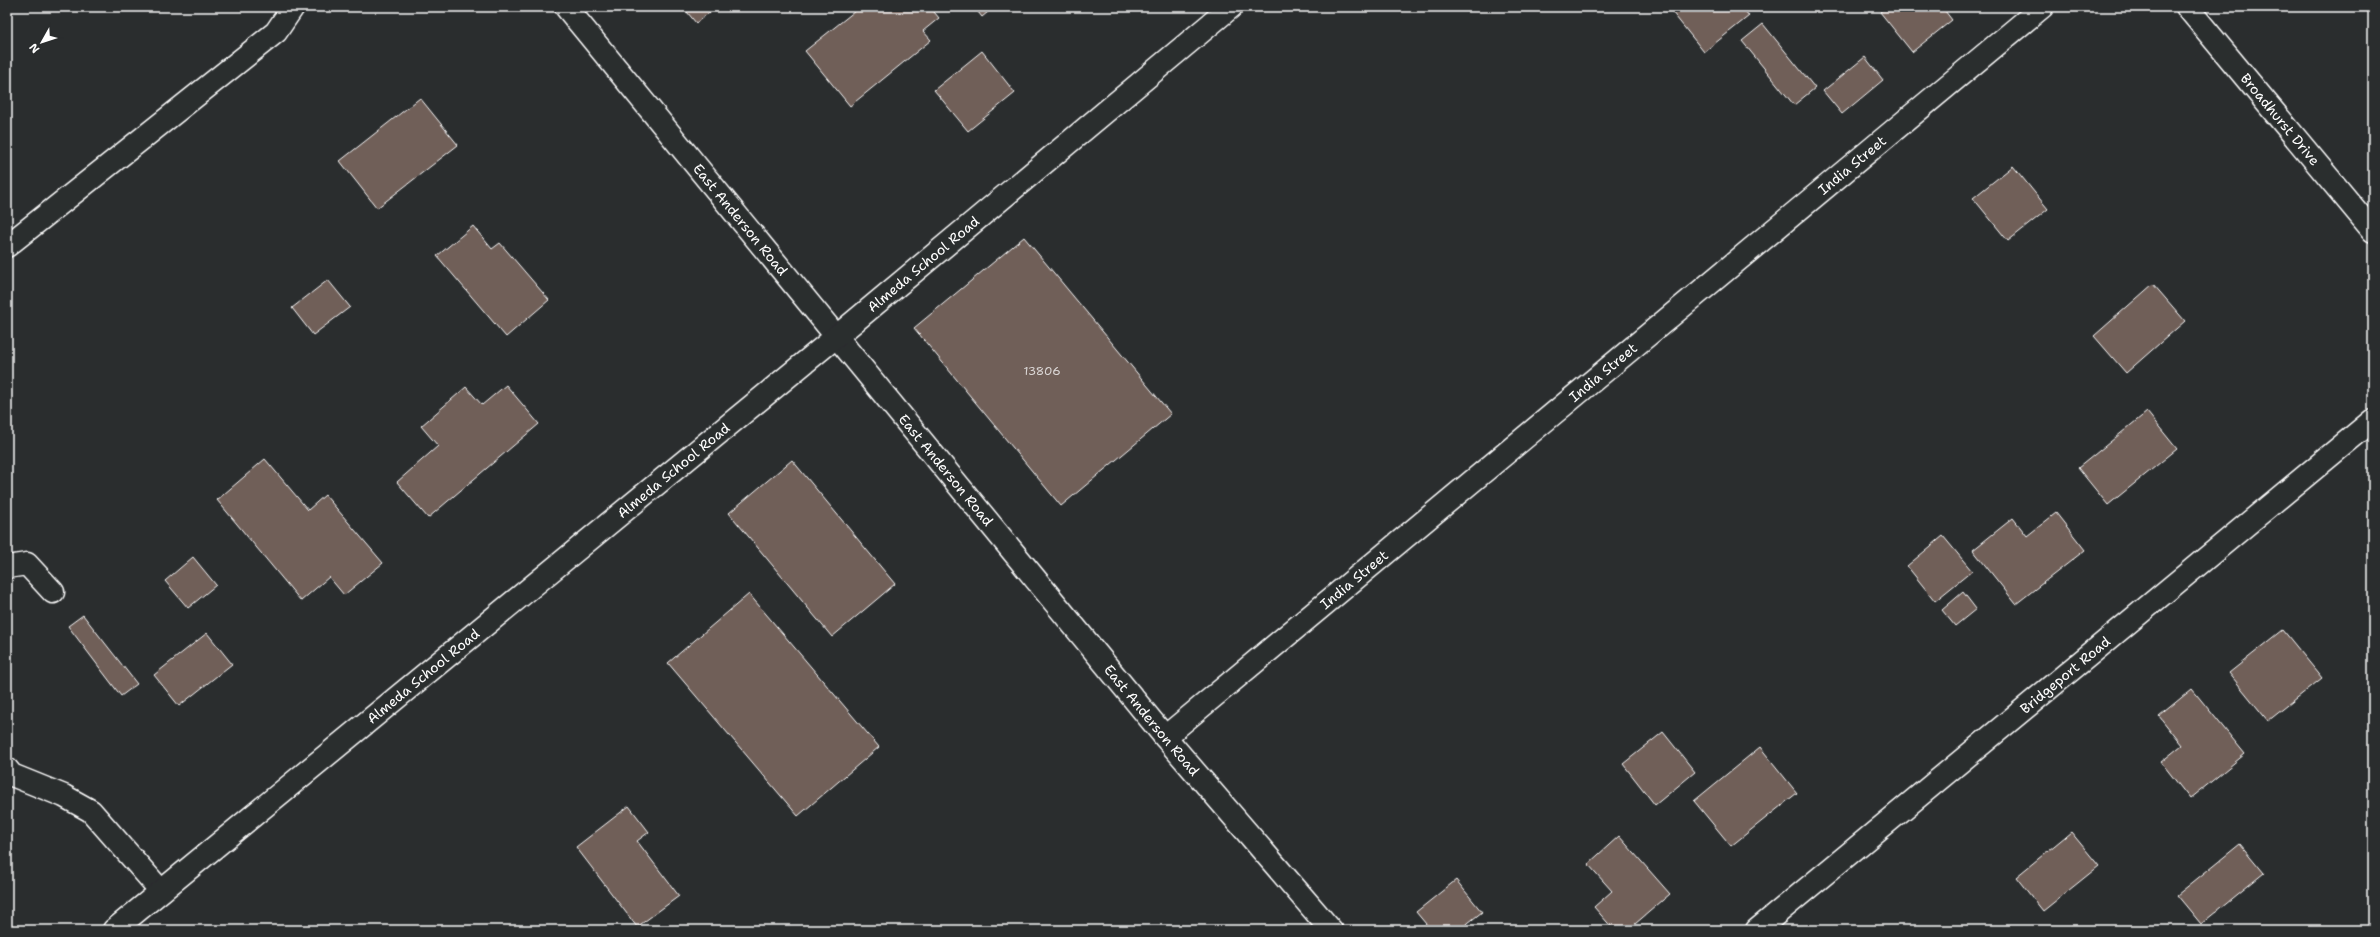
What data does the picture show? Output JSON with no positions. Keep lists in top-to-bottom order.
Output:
{
  "streets": {
    "street": [
      "Broadhurst Drive",
      "India Street",
      "East Anderson Road",
      "Almeda School Road",
      "Bridgeport Road"
    ]
  },
  "crossings": [
    ["India Street", "East Anderson Road"],
    ["East Anderson Road", "Almeda School Road"]
  ],
  "house_numbers": ["13806"],
  "north": "bottom left"
}
